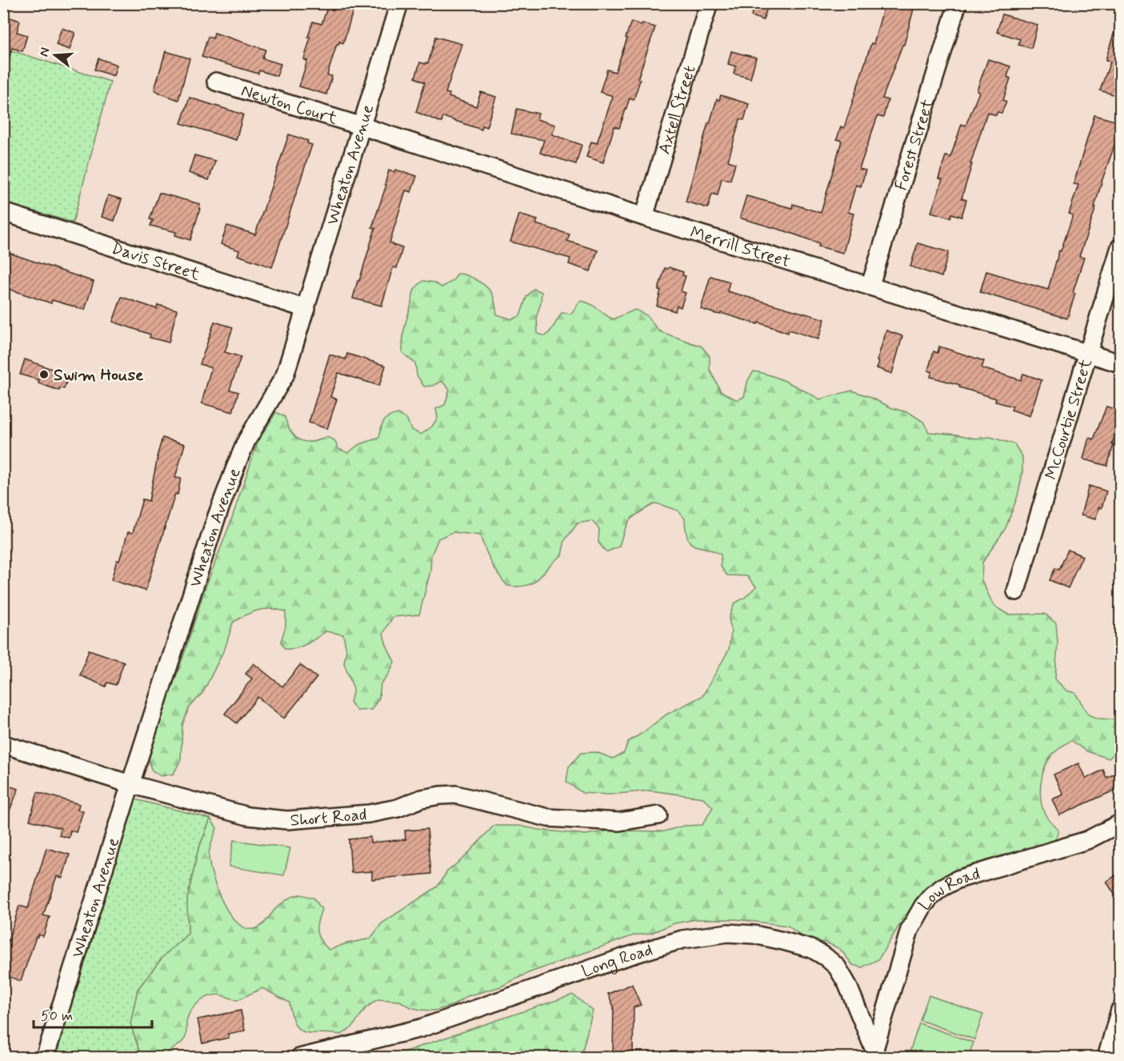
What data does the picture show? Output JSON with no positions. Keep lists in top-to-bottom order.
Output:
{
  "streets": {
    "street": [
      "Newton Court",
      "Axtell Street",
      "Forest Street",
      "Wheaton Avenue",
      "Merrill Street",
      "Davis Street",
      "McCourtie Street",
      "Short Road",
      "Low Road",
      "Long Road"
    ]
  },
  "crossings": [
    ["Newton Court", "Wheaton Avenue"],
    ["Newton Court", "Merrill Street"],
    ["Axtell Street", "Merrill Street"],
    ["Forest Street", "Merrill Street"],
    ["Wheaton Avenue", "Merrill Street"],
    ["Wheaton Avenue", "Davis Street"],
    ["Wheaton Avenue", "Short Road"],
    ["Merrill Street", "McCourtie Street"],
    ["Low Road", "Long Road"]
  ],
  "places": ["Swim House"],
  "scale_bar": "50 m",
  "north": "left"
}
